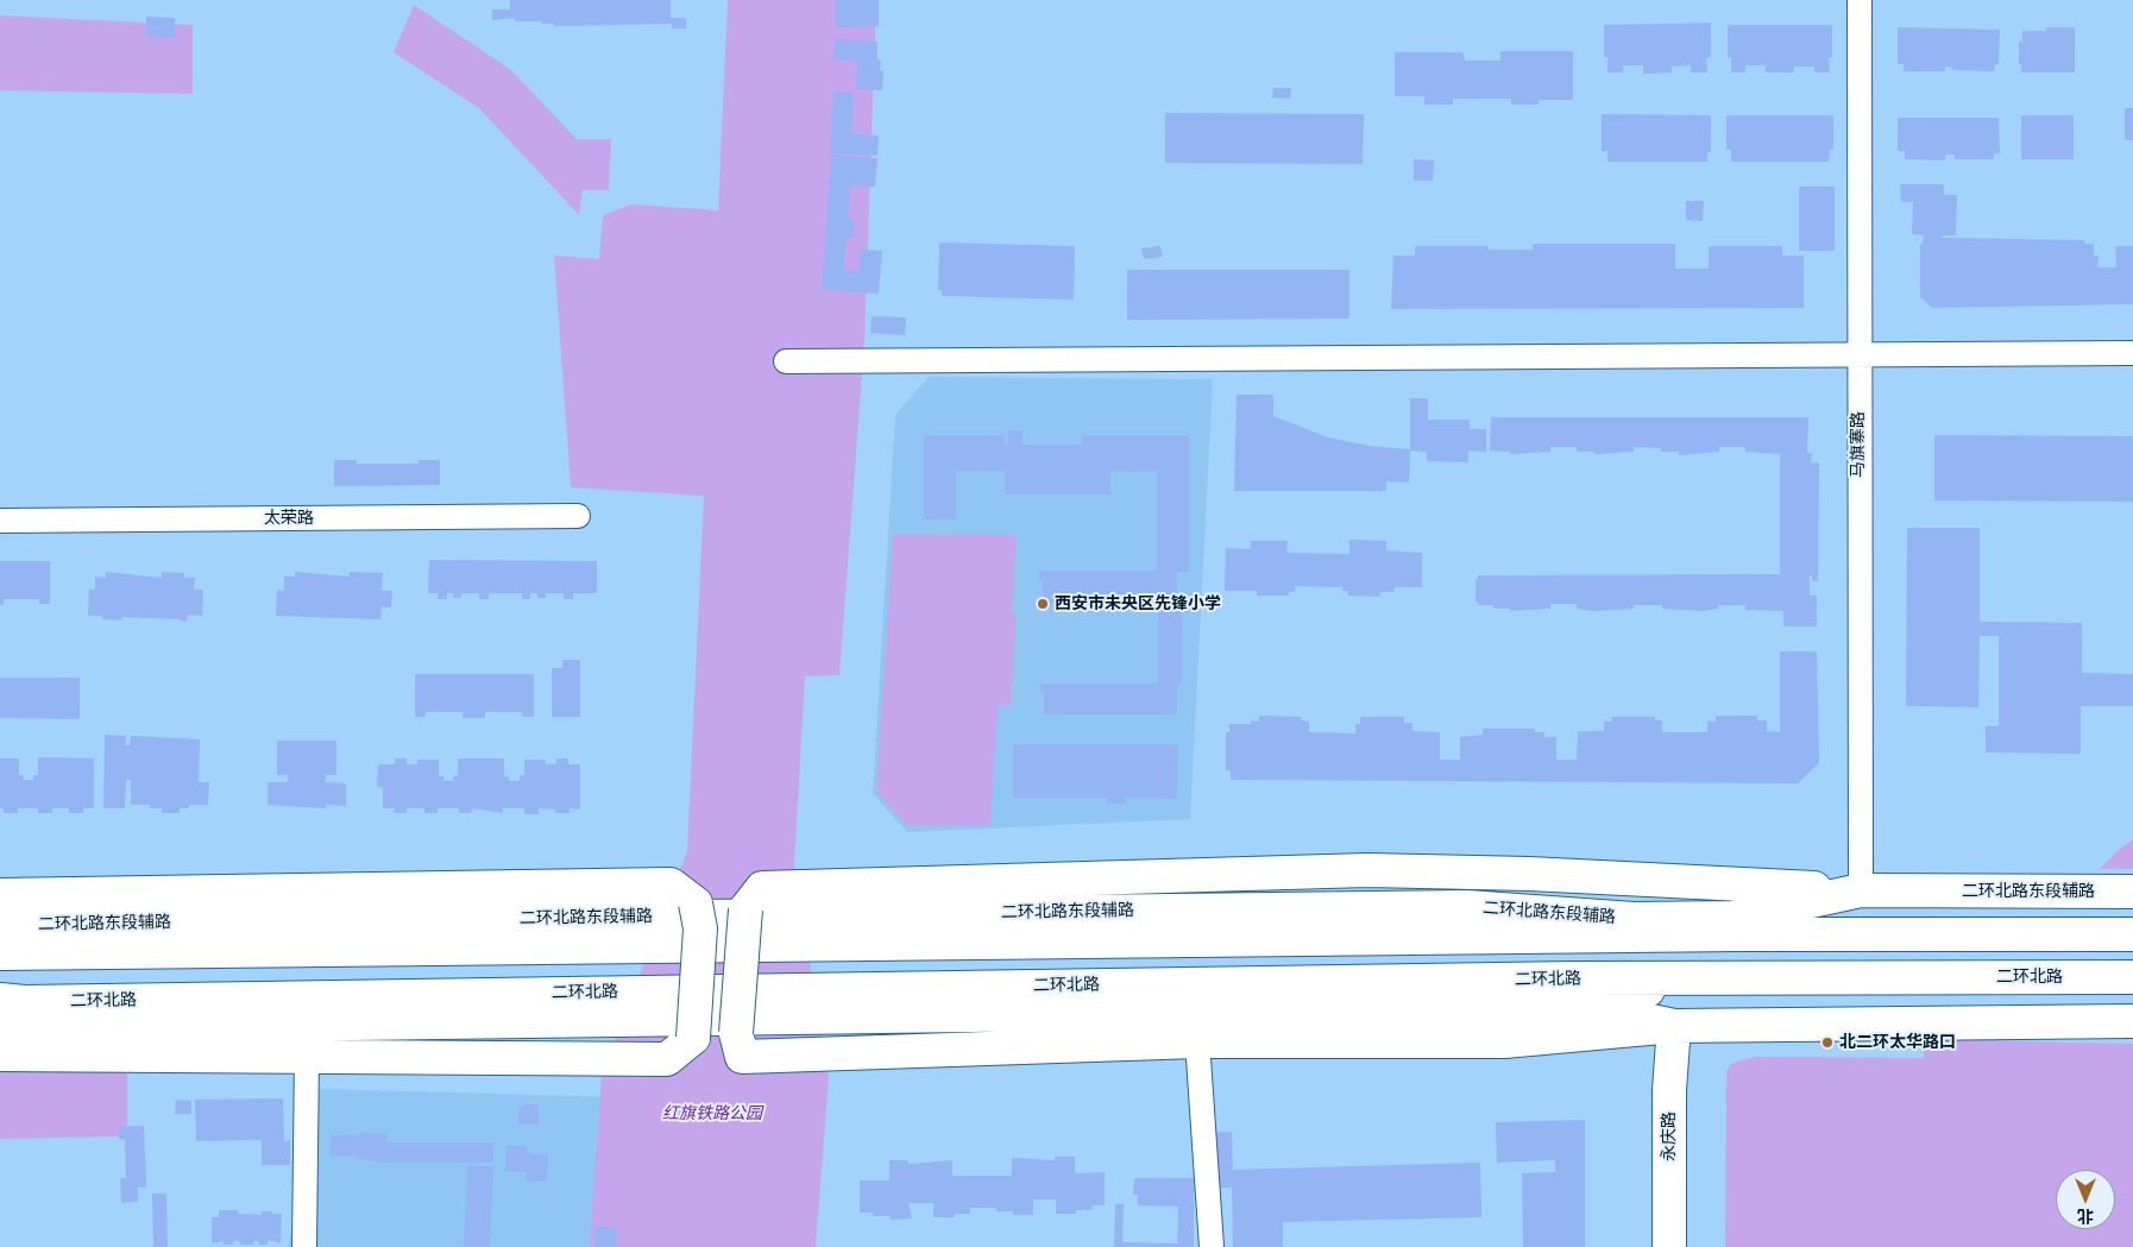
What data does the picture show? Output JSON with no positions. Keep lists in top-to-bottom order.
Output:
{
  "streets": {
    "main road": ["二环北路东段辅路", "二环北路", "永庆路"],
    "street": ["马旗寨路", "太荣路"]
  },
  "crossings": [
    ["马旗寨路", "二环北路东段辅路"]
  ],
  "parks": ["红旗铁路公园"],
  "places": ["西安市未央区先锋小学", "北二环太华路口"],
  "north": "bottom"
}
